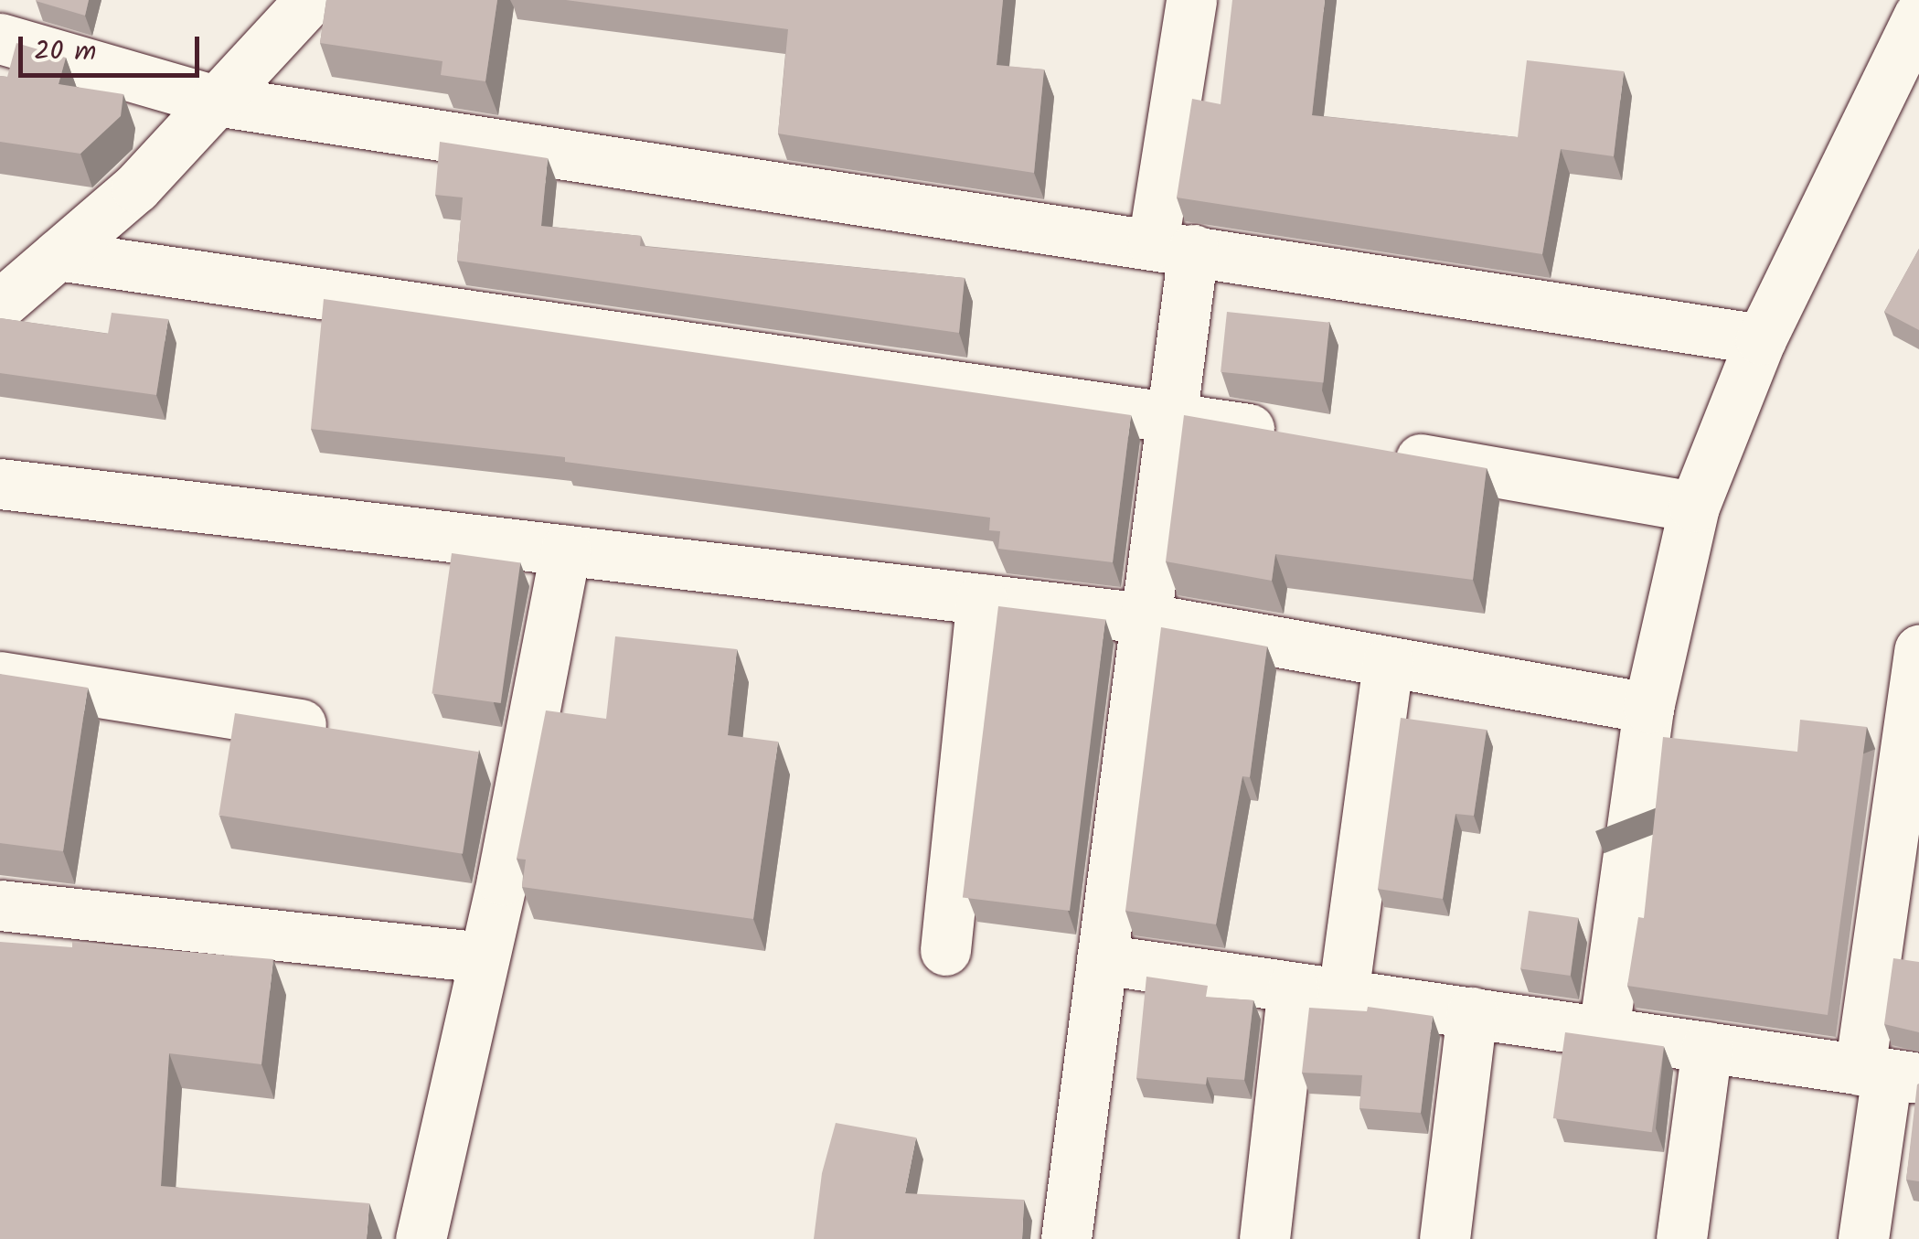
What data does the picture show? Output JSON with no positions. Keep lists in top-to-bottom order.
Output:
{
  "scale_bar": "20 m"
}
